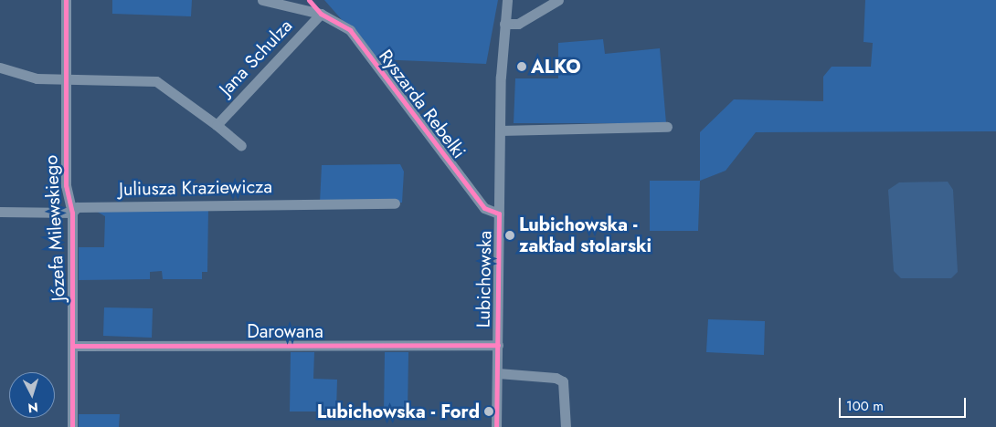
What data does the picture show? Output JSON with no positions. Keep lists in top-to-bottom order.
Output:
{
  "streets": {
    "street": [
      "Jana Schulza",
      "Ryszarda Rebelki",
      "Juliusza Kraziewicza",
      "Józefa Milewskiego",
      "Lubichowska",
      "Darowana"
    ]
  },
  "crossings": [
    ["Jana Schulza", "Ryszarda Rebelki"],
    ["Ryszarda Rebelki", "Lubichowska"],
    ["Juliusza Kraziewicza", "Józefa Milewskiego"],
    ["Józefa Milewskiego", "Darowana"],
    ["Lubichowska", "Darowana"]
  ],
  "places": ["ALKO", "Lubichowska - zakład stolarski", "Lubichowska - Ford"],
  "scale_bar": "100 m",
  "north": "bottom"
}
